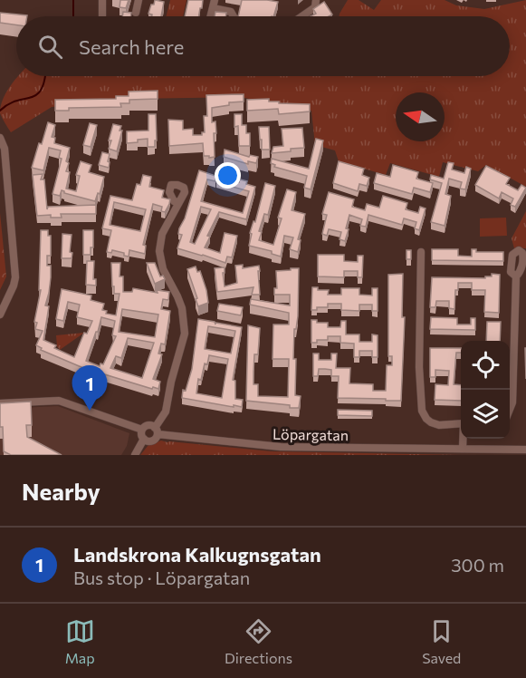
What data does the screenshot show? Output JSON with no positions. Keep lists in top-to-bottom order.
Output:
{
  "streets": {
    "street": ["Löpargatan"]
  },
  "north": "left",
  "page": {
    "search": "Search here",
    "pins": "1",
    "heading": "Nearby",
    "list": [
      {
        "mark": "1",
        "name": "Landskrona Kalkugnsgatan",
        "note": "Bus stop · Löpargatan",
        "value": "300 m"
      }
    ],
    "nav": ["Map", "Directions", "Saved"]
  }
}
